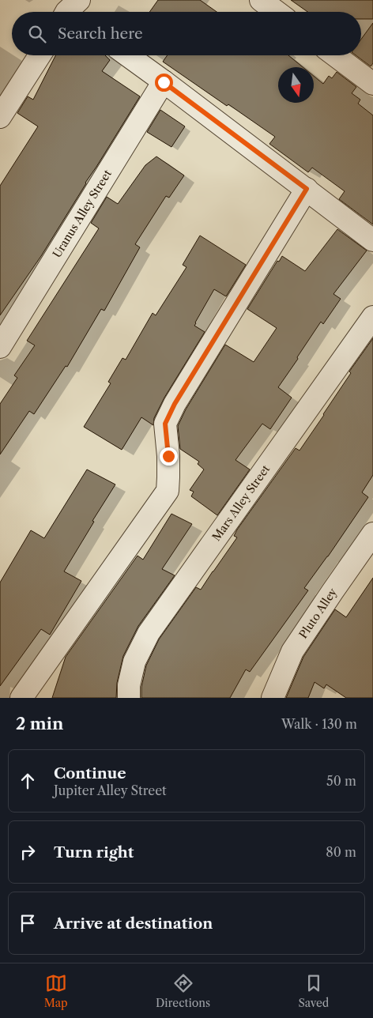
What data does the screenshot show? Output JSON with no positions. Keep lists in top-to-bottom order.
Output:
{
  "streets": {
    "street": ["Uranus Alley Street", "Mars Alley Street", "Pluto Alley"]
  },
  "north": "bottom",
  "page": {
    "search": "Search here",
    "heading": ["2 min", "Walk · 130 m"],
    "list": [
      ["Continue", "Jupiter Alley Street", "50 m"],
      ["Turn right", "80 m"],
      "Arrive at destination"
    ],
    "nav": ["Map", "Directions", "Saved"]
  }
}
